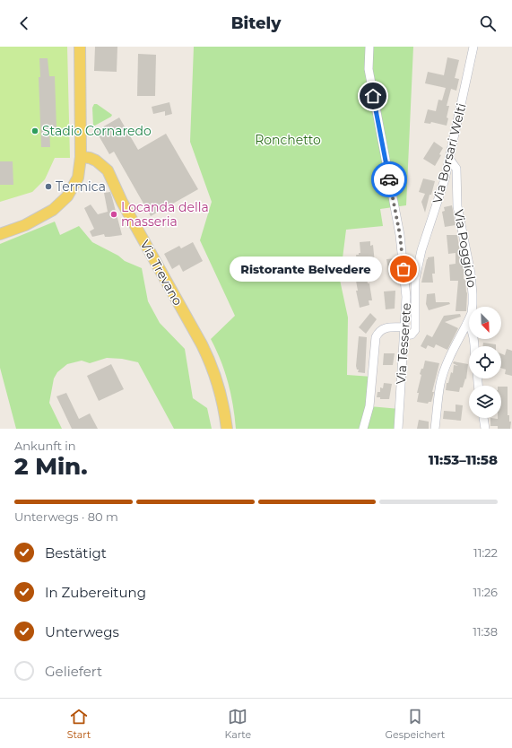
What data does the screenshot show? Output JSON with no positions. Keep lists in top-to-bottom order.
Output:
{
  "streets": {
    "main road": ["Via Trevano"],
    "street": ["Via Borsari Welti", "Via Poggiolo", "Via Tesserete"]
  },
  "crossings": [
    ["Via Borsari Welti", "Via Poggiolo"],
    ["Via Borsari Welti", "Via Tesserete"]
  ],
  "parks": ["Ronchetto"],
  "places": [
    "Stadio Cornaredo",
    "Termica",
    "Locanda della masseria",
    "Ristorante Belvedere"
  ],
  "north": "bottom right",
  "page": {
    "header": "Bitely",
    "bubble": "Ristorante Belvedere",
    "heading": ["2 Min.", "Ankunft in", "11:53–11:58"],
    "bar": "Unterwegs · 80 m",
    "list": [
      ["Bestätigt", "11:22"],
      ["In Zubereitung", "11:26"],
      ["Unterwegs", "11:38"],
      "Geliefert"
    ],
    "tabs": ["Start", "Karte", "Gespeichert"]
  }
}
